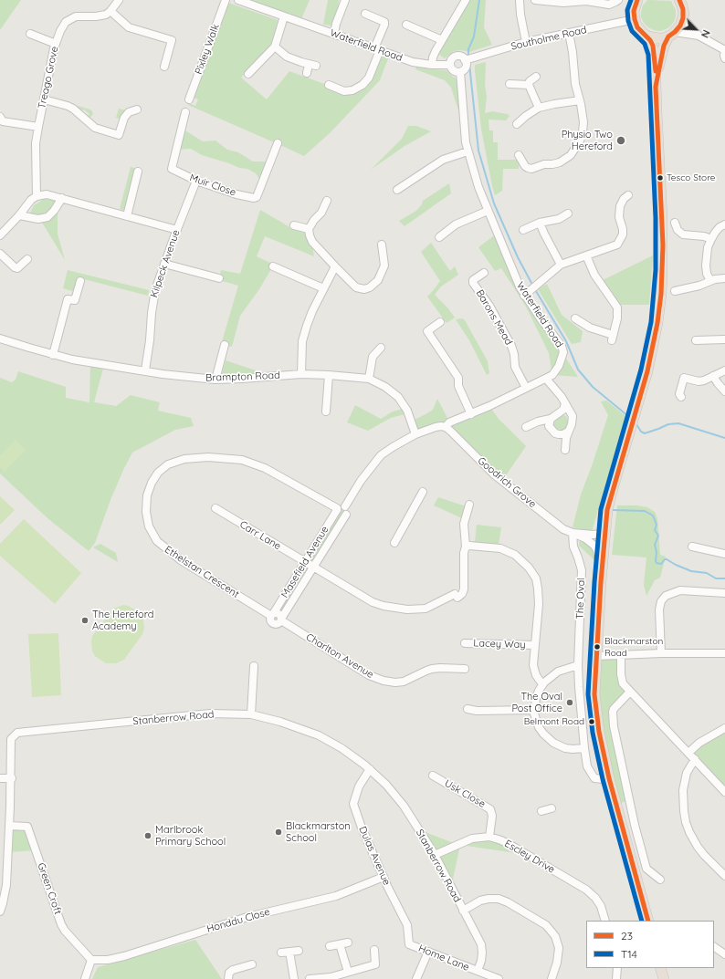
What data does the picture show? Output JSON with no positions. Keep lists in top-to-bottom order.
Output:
{
  "streets": {
    "street": [
      "Southolme Road",
      "Waterfield Road",
      "Pixley Walk",
      "Treago Grove",
      "Muir Close",
      "Kilpeck Avenue",
      "Barons Mead",
      "Brampton Road",
      "Goodrich Grove",
      "Carr Lane",
      "Masefield Avenue",
      "Ethelstan Crescent",
      "The Oval",
      "Lacey Way",
      "Charlton Avenue",
      "Stanberrow Road",
      "Usk Close",
      "Dulas Avenue",
      "Escley Drive",
      "Green Croft",
      "Honddu Close",
      "Home Lane"
    ]
  },
  "crossings": [
    ["Southolme Road", "Waterfield Road"],
    ["Waterfield Road", "Barons Mead"],
    ["Waterfield Road", "Brampton Road"],
    ["Waterfield Road", "Goodrich Grove"],
    ["Waterfield Road", "Masefield Avenue"],
    ["Waterfield Road", "Ethelstan Crescent"],
    ["Muir Close", "Kilpeck Avenue"],
    ["Kilpeck Avenue", "Brampton Road"],
    ["Goodrich Grove", "The Oval"],
    ["Carr Lane", "Masefield Avenue"],
    ["Masefield Avenue", "Ethelstan Crescent"],
    ["Masefield Avenue", "Charlton Avenue"],
    ["Ethelstan Crescent", "Charlton Avenue"],
    ["Stanberrow Road", "Dulas Avenue"],
    ["Stanberrow Road", "Escley Drive"],
    ["Stanberrow Road", "Home Lane"],
    ["Usk Close", "Escley Drive"],
    ["Dulas Avenue", "Honddu Close"],
    ["Dulas Avenue", "Home Lane"],
    ["Green Croft", "Honddu Close"]
  ],
  "places": [
    "Physio Two Hereford",
    "Tesco Store",
    "The Hereford Academy",
    "Blackmarston Road",
    "The Oval Post Office",
    "Belmont Road",
    "Blackmarston School",
    "Marlbrook Primary School"
  ],
  "lines": ["transit line 23", "transit line T14"],
  "legend": ["23", "T14"],
  "north": "bottom right"
}
